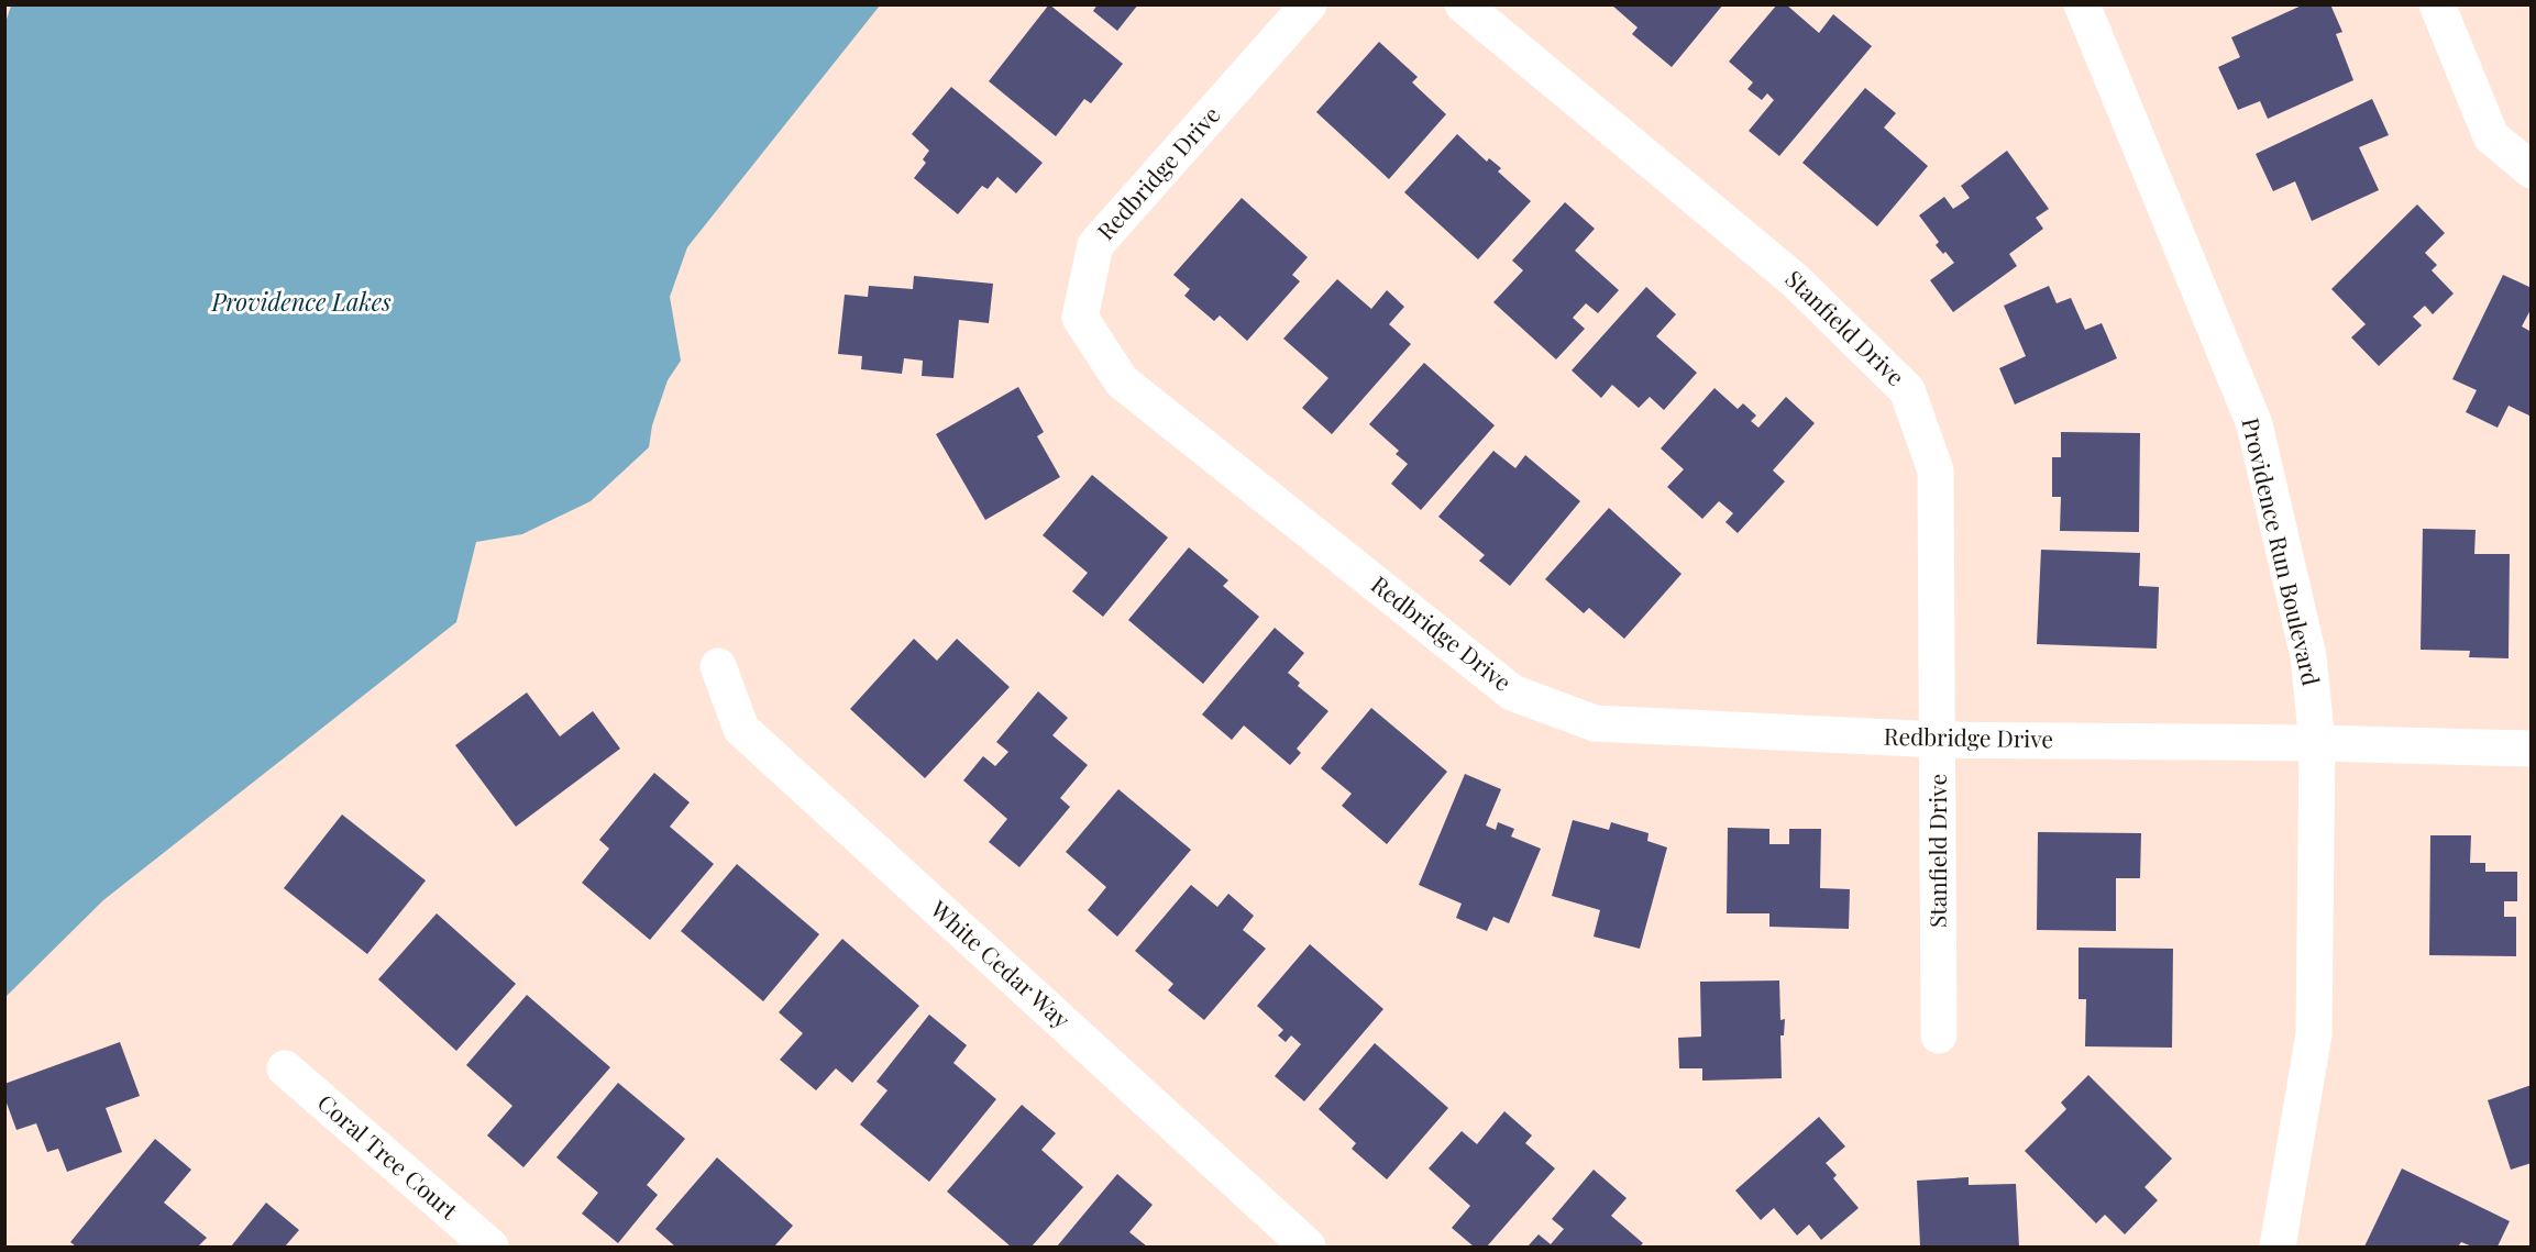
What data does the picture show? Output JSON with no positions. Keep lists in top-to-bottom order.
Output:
{
  "streets": {
    "street": [
      "Redbridge Drive",
      "Stanfield Drive",
      "Providence Run Boulevard",
      "White Cedar Way",
      "Coral Tree Court"
    ]
  },
  "crossings": [
    ["Redbridge Drive", "Stanfield Drive"],
    ["Redbridge Drive", "Providence Run Boulevard"]
  ],
  "water": ["Providence Lakes"]
}
